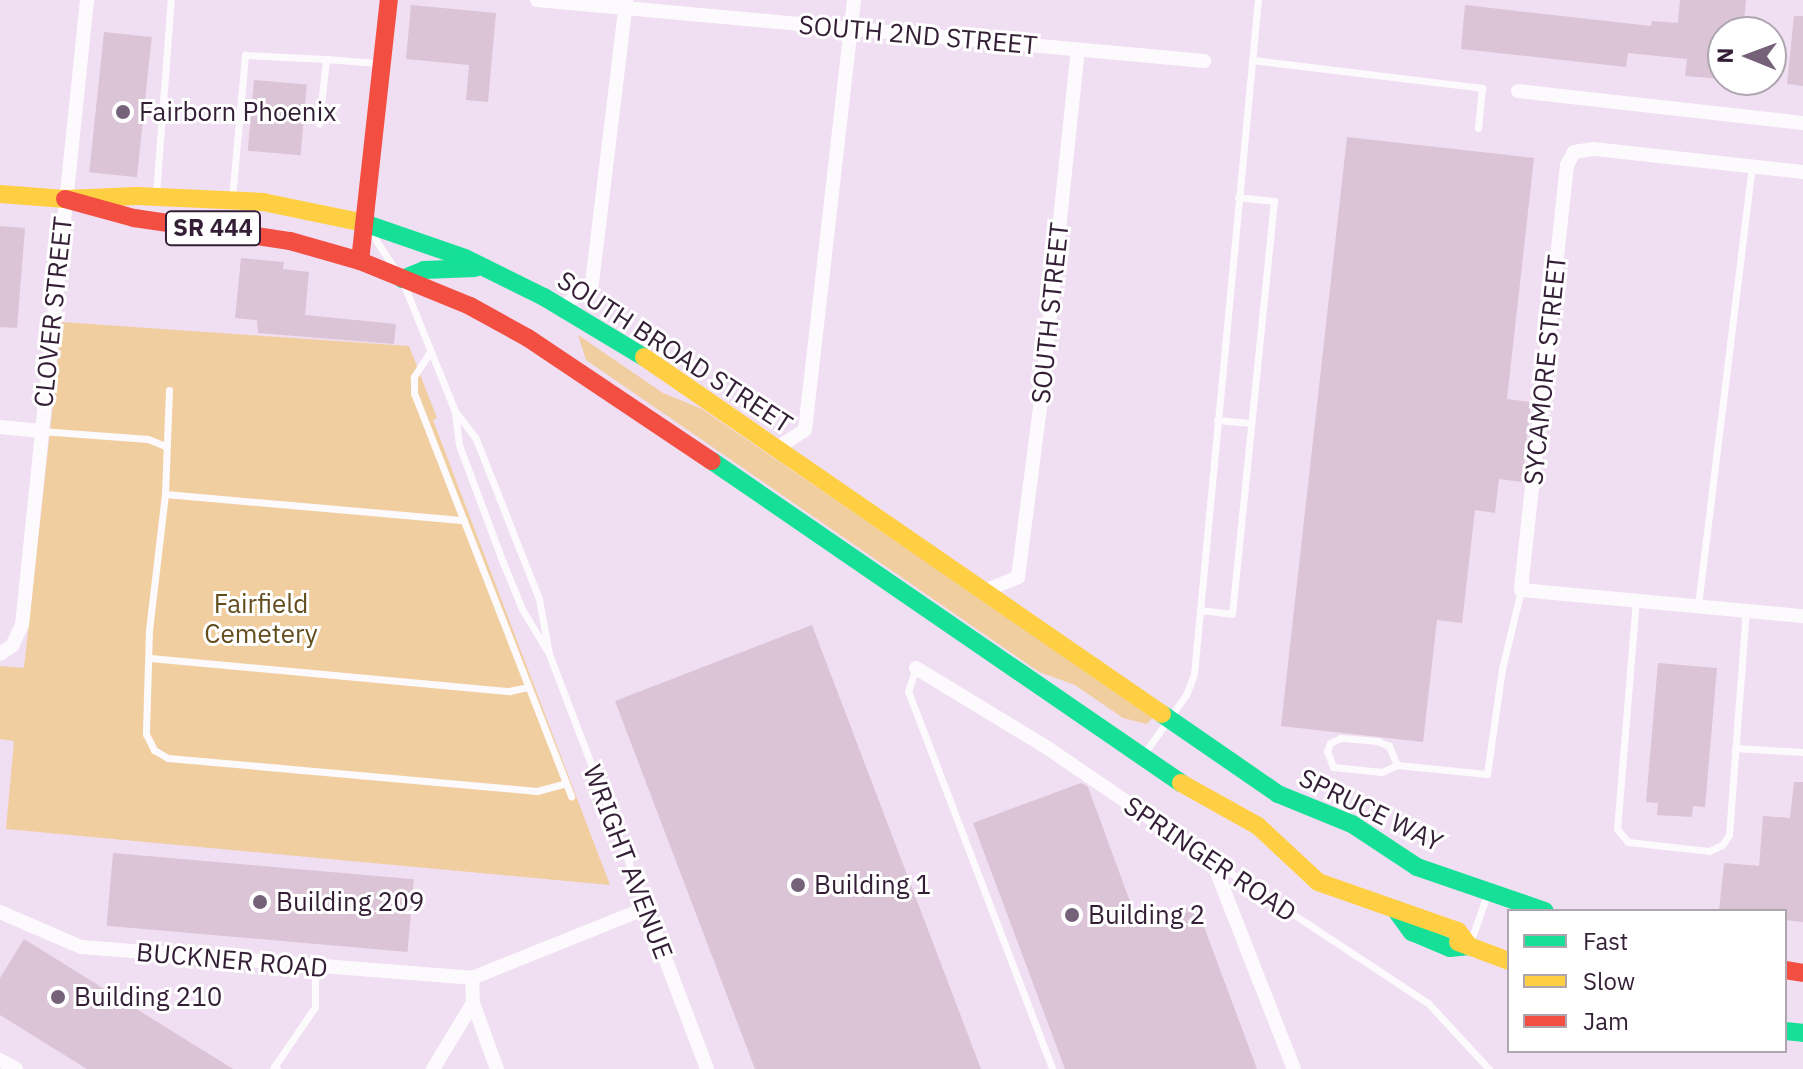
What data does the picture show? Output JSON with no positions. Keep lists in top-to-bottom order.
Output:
{
  "streets": {
    "street": [
      "SOUTH 2ND STREET",
      "SR 444",
      "CLOVER STREET",
      "SOUTH STREET",
      "SOUTH BROAD STREET",
      "SYCAMORE STREET",
      "SPRUCE WAY",
      "SPRINGER ROAD",
      "WRIGHT AVENUE",
      "BUCKNER ROAD"
    ]
  },
  "crossings": [
    ["SOUTH 2ND STREET", "SOUTH STREET"],
    ["CLOVER STREET", "SOUTH BROAD STREET"],
    ["SOUTH STREET", "SOUTH BROAD STREET"],
    ["SOUTH BROAD STREET", "SPRUCE WAY"],
    ["SOUTH BROAD STREET", "WRIGHT AVENUE"]
  ],
  "parks": ["Fairfield Cemetery"],
  "places": [
    "Fairborn Phoenix",
    "Building 1",
    "Building 209",
    "Building 2",
    "Building 210"
  ],
  "legend": ["Fast", "Slow", "Jam"],
  "north": "left"
}
